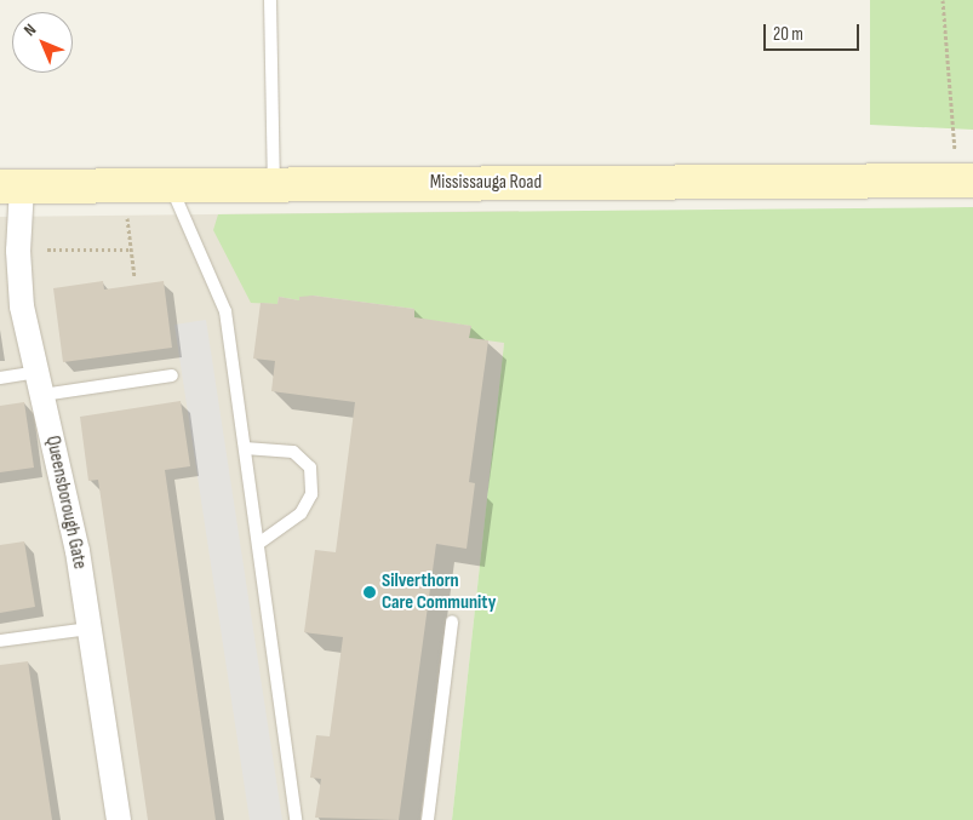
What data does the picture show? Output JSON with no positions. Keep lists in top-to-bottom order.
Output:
{
  "streets": {
    "main road": ["Mississauga Road"],
    "street": ["Queensborough Gate"]
  },
  "crossings": [
    ["Mississauga Road", "Queensborough Gate"]
  ],
  "places": ["Silverthorn Care Community"],
  "scale_bar": "20 m",
  "north": "top left"
}
